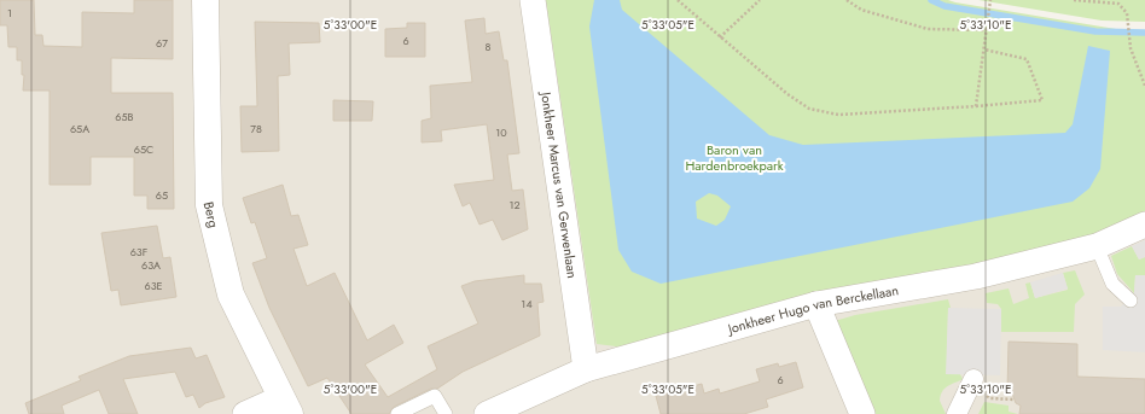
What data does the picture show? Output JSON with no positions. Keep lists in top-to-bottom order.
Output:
{
  "streets": {
    "street": ["Jonkheer Marcus van Gerwenlaan", "Berg", "Jonkheer Hugo van Berckellaan"]
  },
  "crossings": [
    ["Jonkheer Marcus van Gerwenlaan", "Jonkheer Hugo van Berckellaan"]
  ],
  "parks": ["Baron van Hardenbroekpark"],
  "house_numbers": [
    "1",
    "6",
    "67",
    "8",
    "65B",
    "65A",
    "78",
    "10",
    "65C",
    "65",
    "12",
    "63F",
    "63A",
    "63E",
    "14",
    "6"
  ],
  "coordinates": ["5°33'00\"E", "5°33'05\"E", "5°33'10\"E"]
}
